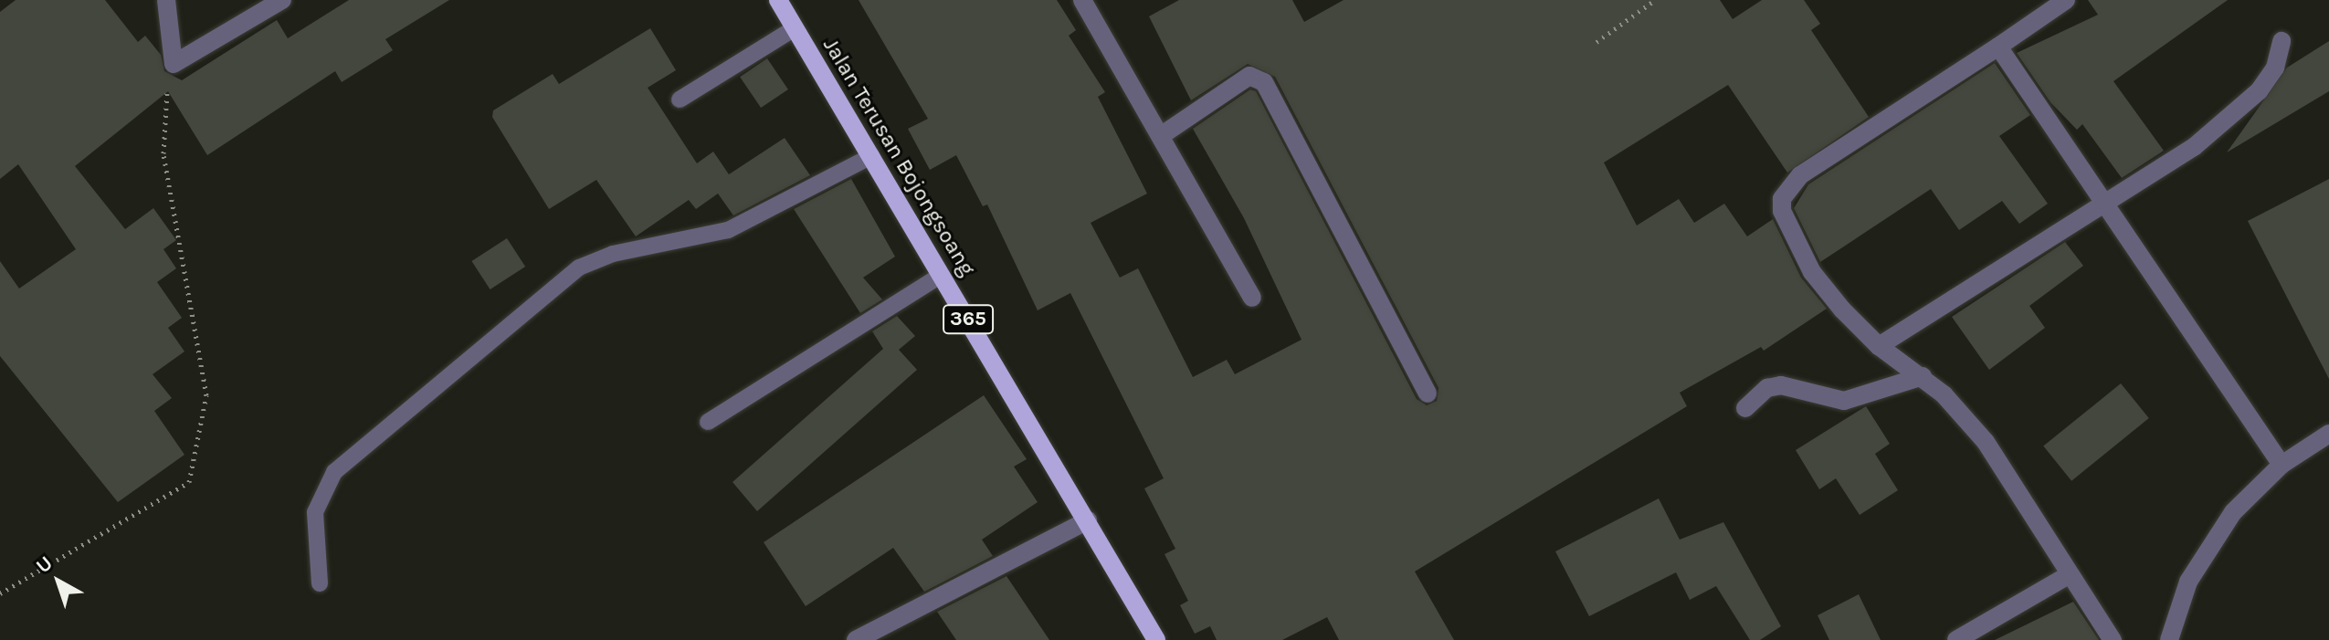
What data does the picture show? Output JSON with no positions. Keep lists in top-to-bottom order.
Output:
{
  "streets": {
    "main road": ["Jalan Terusan Bojongsoang", "365"]
  },
  "north": "top left"
}
